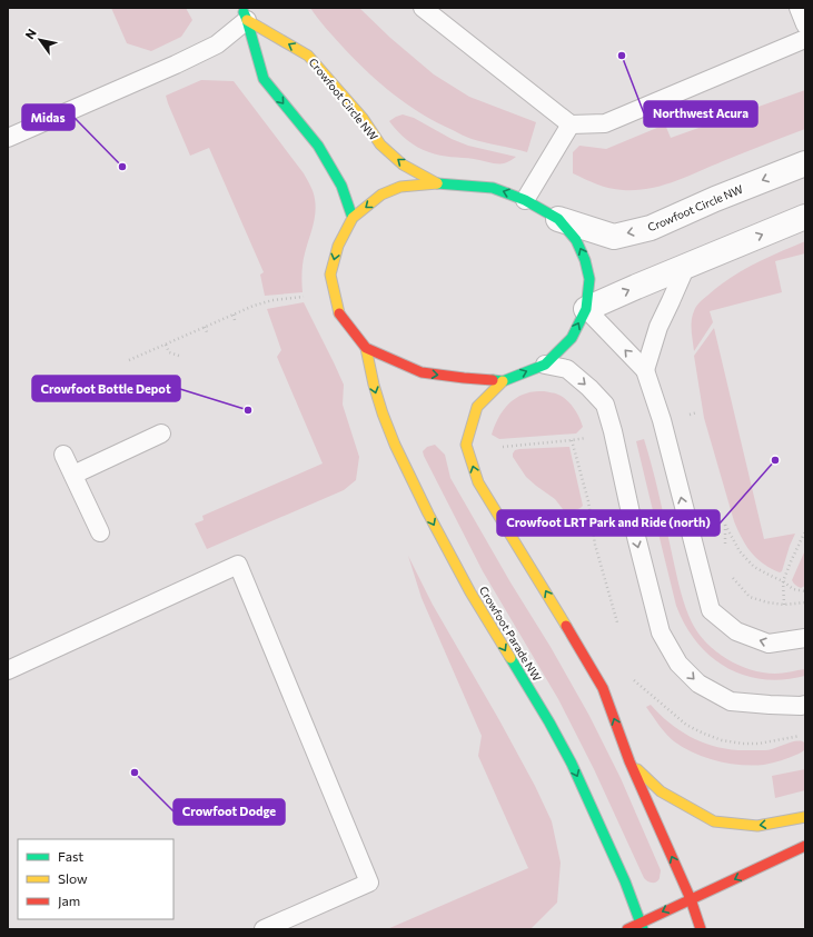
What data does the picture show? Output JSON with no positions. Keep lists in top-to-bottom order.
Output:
{
  "streets": {
    "street": ["Crowfoot Circle NW", "Crowfoot Parade NW"]
  },
  "one_way": ["Crowfoot Circle NW"],
  "places": [
    "Northwest Acura",
    "Midas",
    "Crowfoot Bottle Depot",
    "Crowfoot LRT Park and Ride (north)",
    "Crowfoot Dodge"
  ],
  "legend": ["Fast", "Slow", "Jam"],
  "north": "top left"
}
